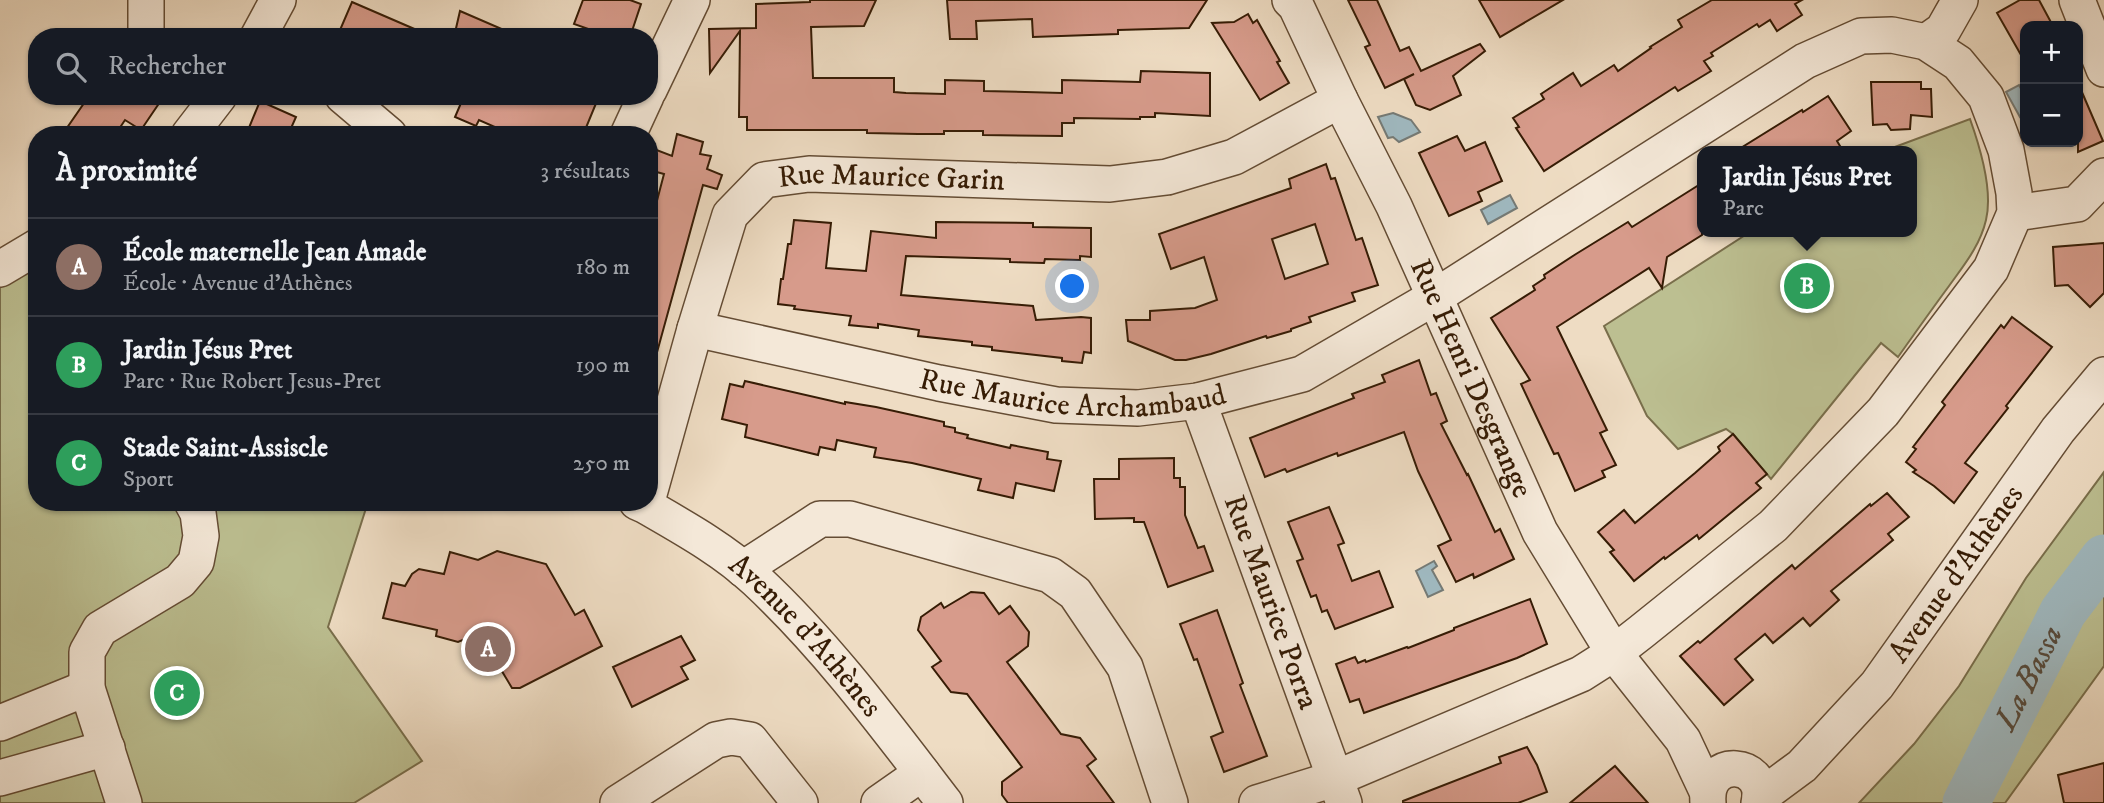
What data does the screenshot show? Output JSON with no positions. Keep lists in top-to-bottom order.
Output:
{
  "streets": {
    "street": [
      "Rue Maurice Garin",
      "Rue Henri Desgrange",
      "Rue Maurice Archambaud",
      "Avenue d'Athènes",
      "Rue Maurice Porra"
    ]
  },
  "crossings": [
    ["Rue Maurice Garin", "Rue Henri Desgrange"],
    ["Rue Maurice Garin", "Rue Maurice Archambaud"],
    ["Rue Henri Desgrange", "Rue Maurice Archambaud"],
    ["Rue Henri Desgrange", "Avenue d'Athènes"],
    ["Rue Maurice Archambaud", "Rue Maurice Porra"]
  ],
  "water": ["La Bassa"],
  "page": {
    "map_buttons": ["+", "−"],
    "search": "Rechercher",
    "heading": ["À proximité", "3 résultats"],
    "popup": ["Jardin Jésus Pret", "Parc"],
    "list": [
      {
        "mark": "A",
        "name": "École maternelle Jean Amade",
        "note": "École · Avenue d'Athènes",
        "value": "180 m"
      },
      {
        "mark": "B",
        "name": "Jardin Jésus Pret",
        "note": "Parc · Rue Robert Jesus-Pret",
        "value": "190 m"
      },
      {
        "mark": "C",
        "name": "Stade Saint-Assiscle",
        "note": "Sport",
        "value": "250 m"
      }
    ],
    "pins": ["B", "A", "C"]
  }
}
